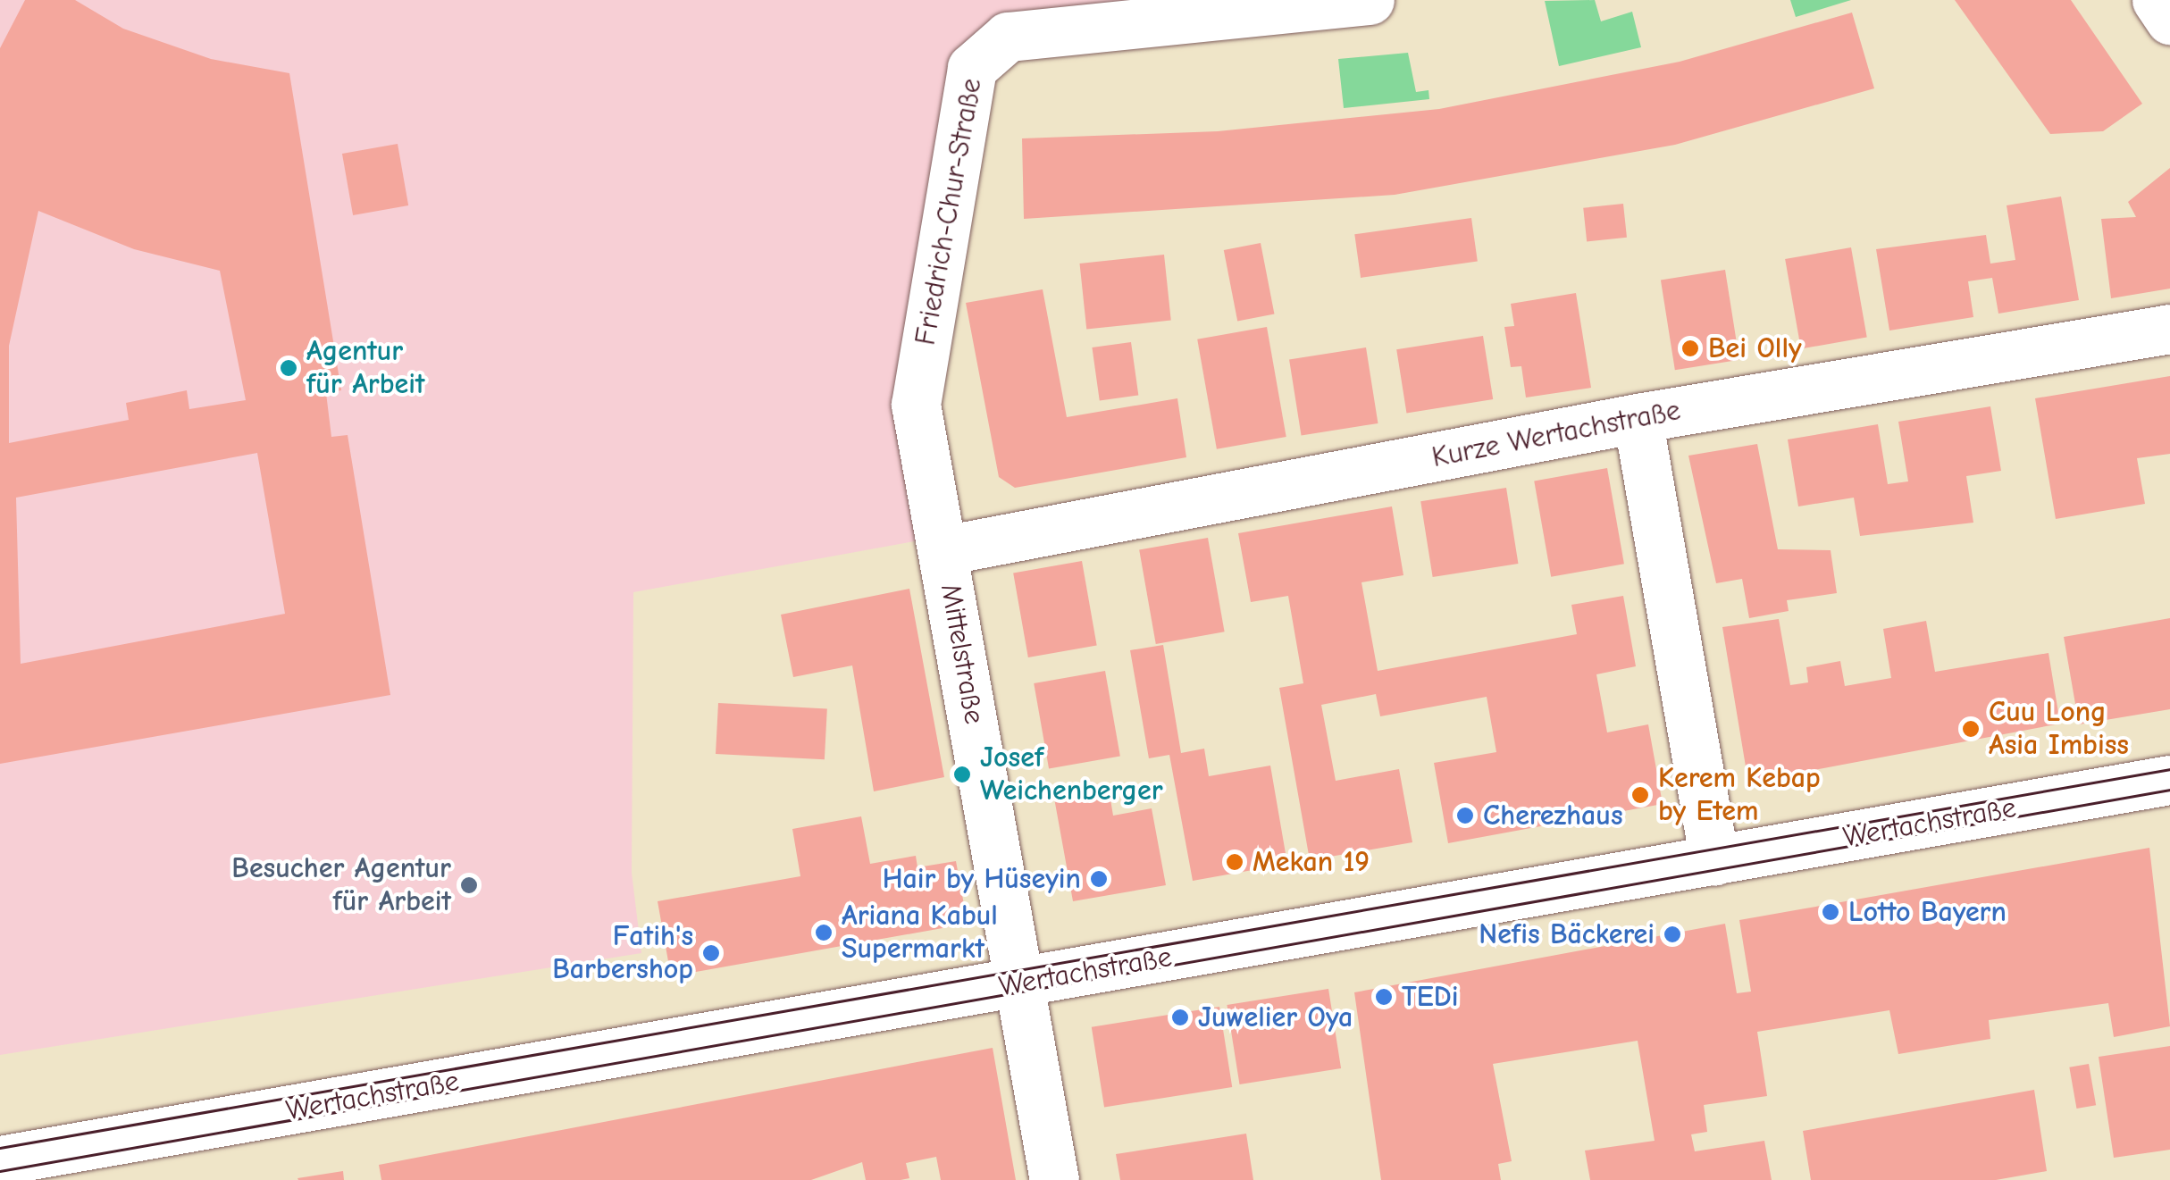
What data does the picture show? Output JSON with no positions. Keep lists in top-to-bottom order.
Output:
{
  "streets": {
    "street": [
      "Friedrich-Chur-Straße",
      "Kurze Wertachstraße",
      "Mittelstraße",
      "Wertachstraße"
    ]
  },
  "crossings": [
    ["Friedrich-Chur-Straße", "Kurze Wertachstraße"],
    ["Friedrich-Chur-Straße", "Mittelstraße"],
    ["Kurze Wertachstraße", "Mittelstraße"],
    ["Mittelstraße", "Wertachstraße"]
  ],
  "places": [
    "Bei Olly",
    "Agentur für Arbeit",
    "Cuu Long Asia Imbiss",
    "Josef Weichenberger",
    "Kerem Kebap by Etem",
    "Cherezhaus",
    "Mekan 19",
    "Hair by Hüseyin",
    "Besucher Agentur für Arbeit",
    "Lotto Bayern",
    "Ariana Kabul Supermarkt",
    "Nefis Bäckerei",
    "Fatih's Barbershop",
    "TEDi",
    "Juwelier Oya"
  ]
}
